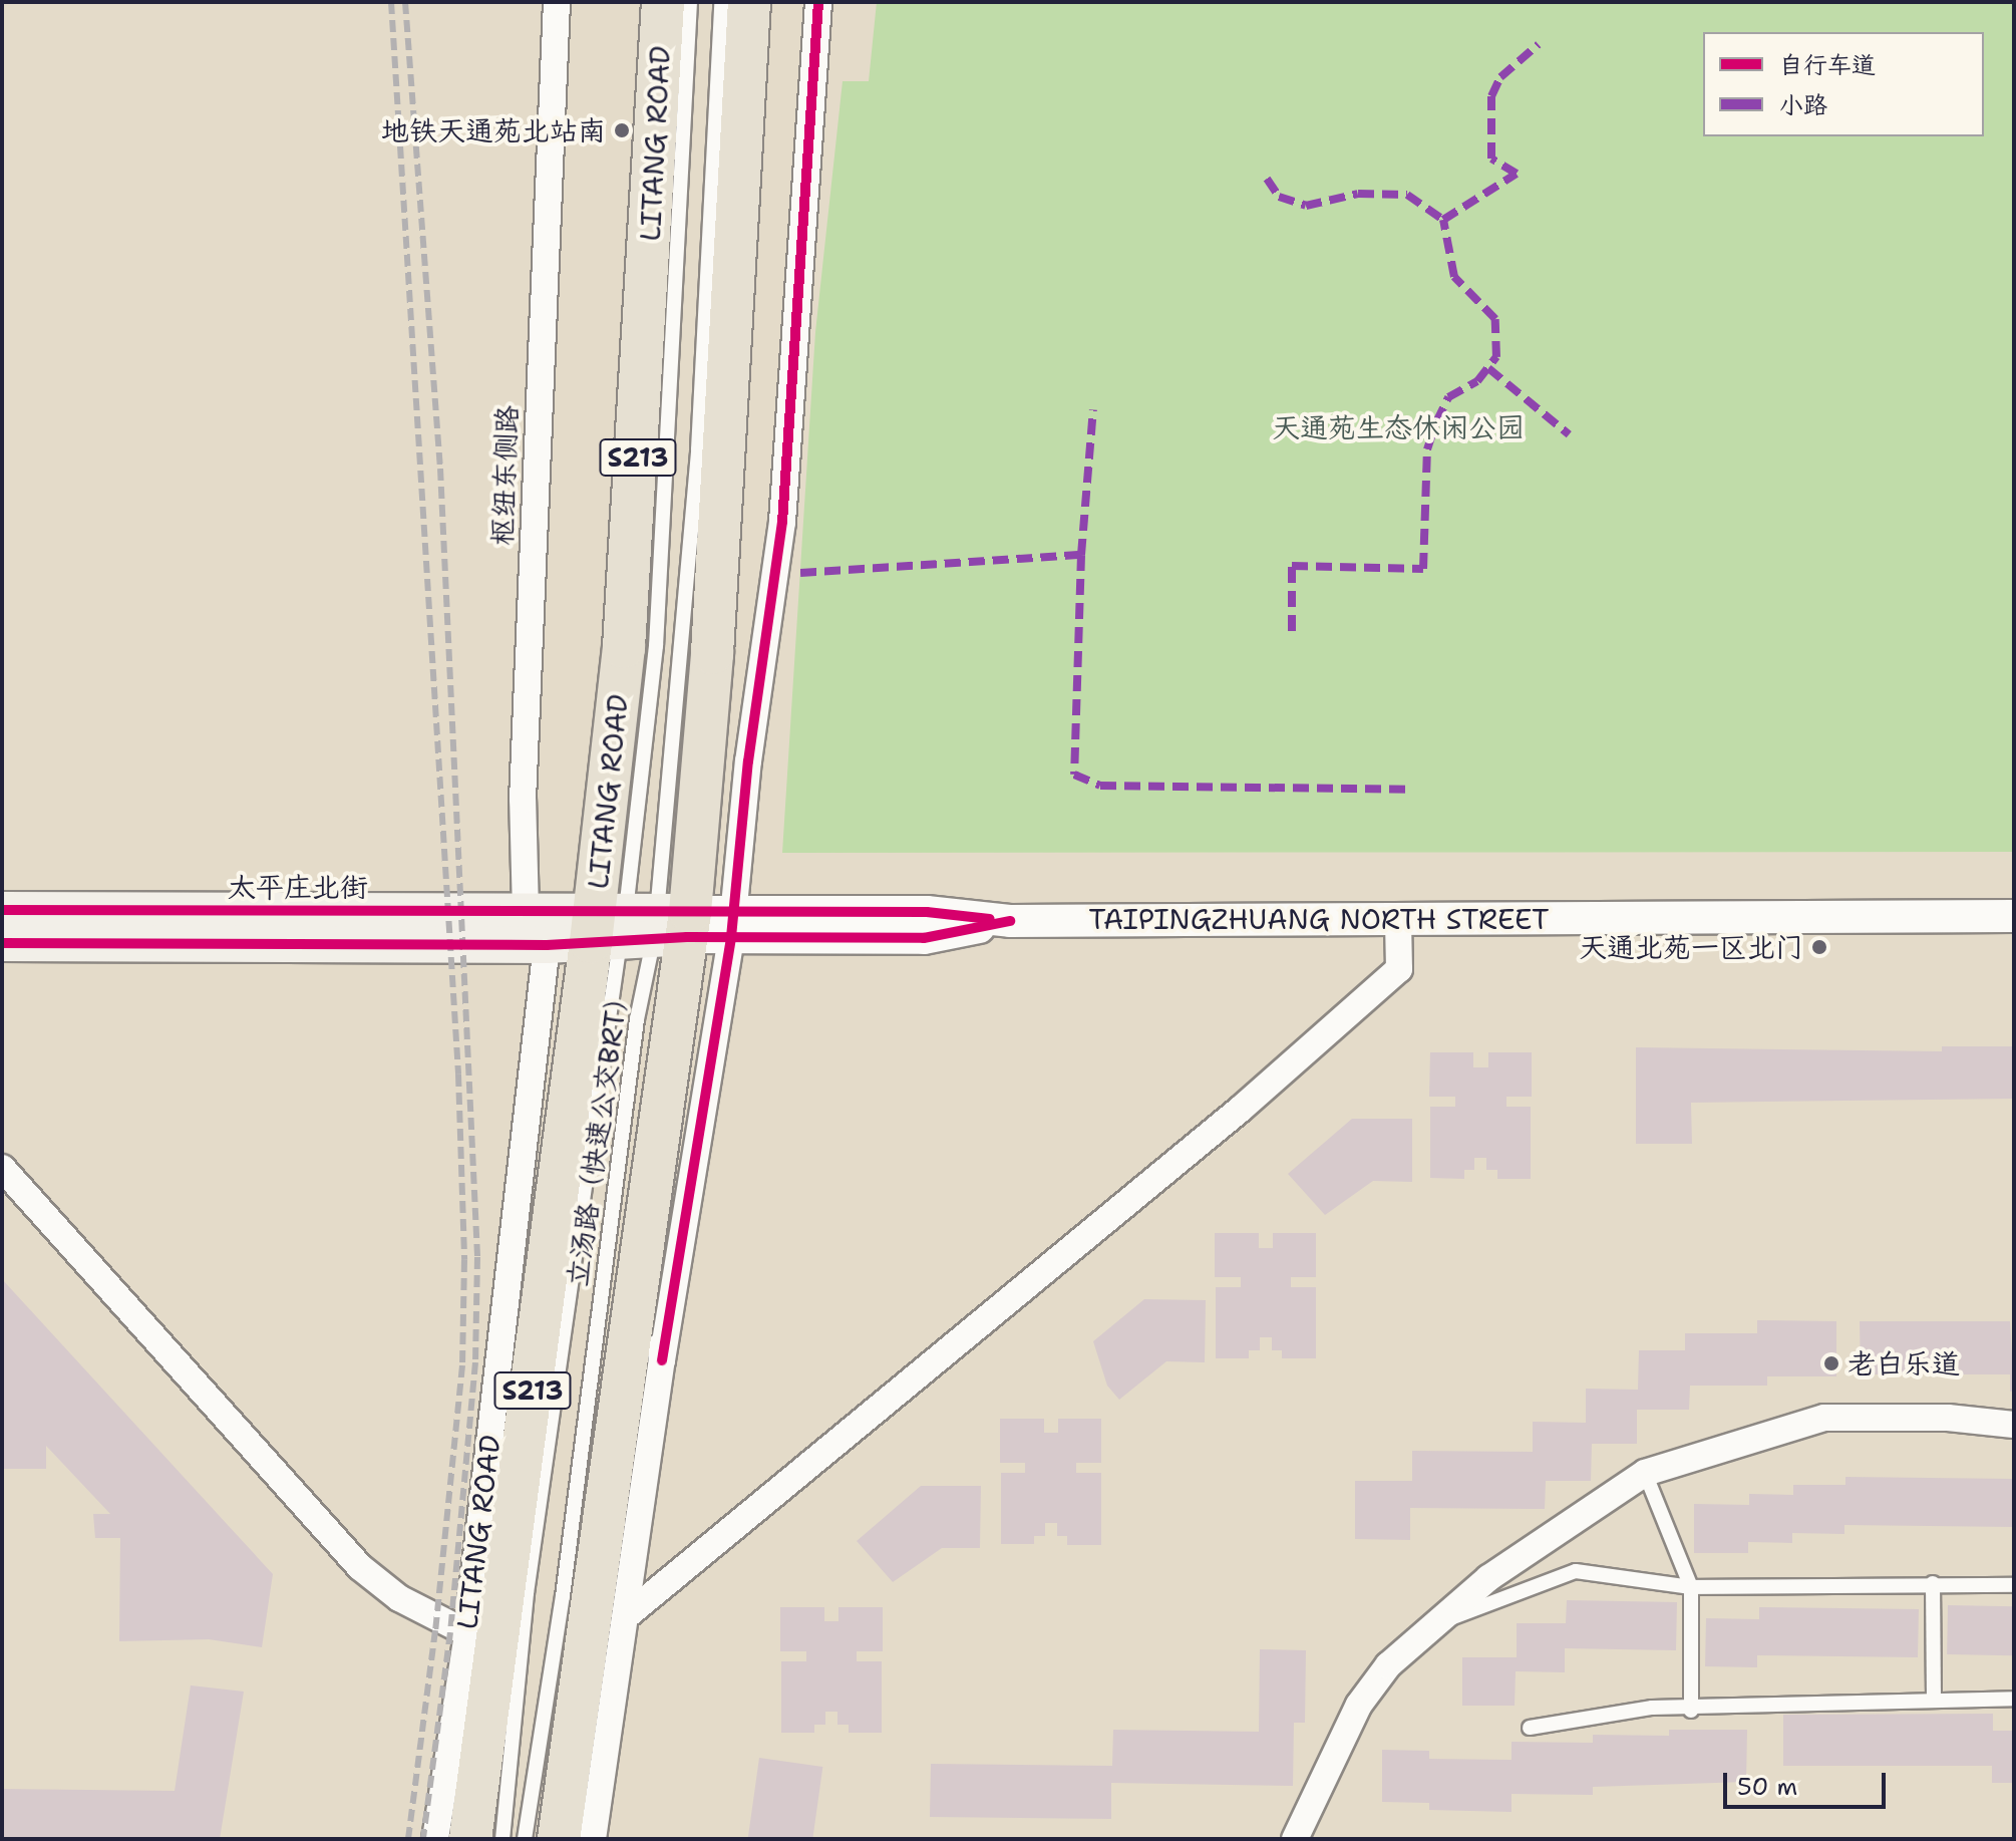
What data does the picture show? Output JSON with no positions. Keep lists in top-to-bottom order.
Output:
{
  "streets": {
    "main road": ["LITANG ROAD", "S213", "太平庄北街"],
    "street": ["枢纽东侧路", "TAIPINGZHUANG NORTH STREET"],
    "lane": ["立汤路（快速公交BRT）"]
  },
  "crossings": [
    ["LITANG ROAD", "太平庄北街"],
    ["LITANG ROAD", "TAIPINGZHUANG NORTH STREET"],
    ["LITANG ROAD", "立汤路（快速公交BRT）"],
    ["枢纽东侧路", "太平庄北街"],
    ["太平庄北街", "TAIPINGZHUANG NORTH STREET"],
    ["太平庄北街", "立汤路（快速公交BRT）"],
    ["TAIPINGZHUANG NORTH STREET", "立汤路（快速公交BRT）"]
  ],
  "parks": ["天通苑生态休闲公园"],
  "places": ["地铁天通苑北站南", "天通北苑一区北门", "老白乐道"],
  "legend": ["自行车道", "小路"],
  "scale_bar": "50 m"
}
